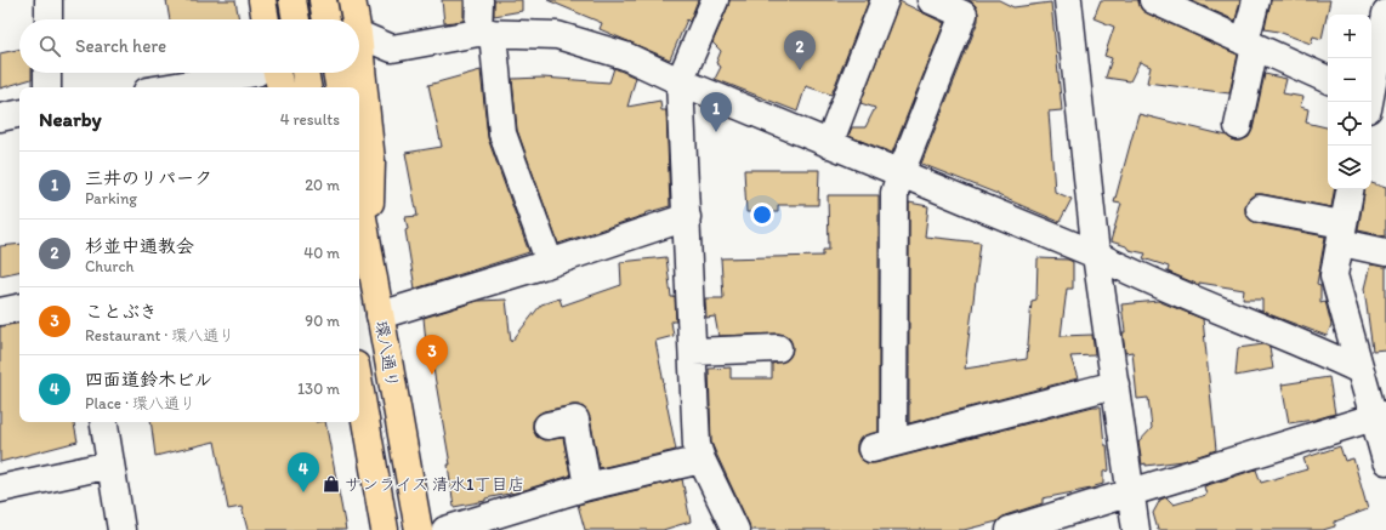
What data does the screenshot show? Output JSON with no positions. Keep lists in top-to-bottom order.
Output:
{
  "streets": {
    "main road": ["環八通り"]
  },
  "places": {
    "shop": ["サンライズ 清水1丁目店"]
  },
  "page": {
    "map_buttons": ["+", "−"],
    "search": "Search here",
    "pins": [
      "2",
      "1",
      "3",
      "4"
    ],
    "heading": ["Nearby", "4 results"],
    "list": [
      {
        "mark": "1",
        "name": "三井のリパーク",
        "note": "Parking",
        "value": "20 m"
      },
      {
        "mark": "2",
        "name": "杉並中通教会",
        "note": "Church",
        "value": "40 m"
      },
      {
        "mark": "3",
        "name": "ことぶき",
        "note": "Restaurant · 環八通り",
        "value": "90 m"
      },
      {
        "mark": "4",
        "name": "四面道鈴木ビル",
        "note": "Place · 環八通り",
        "value": "130 m"
      }
    ]
  }
}
